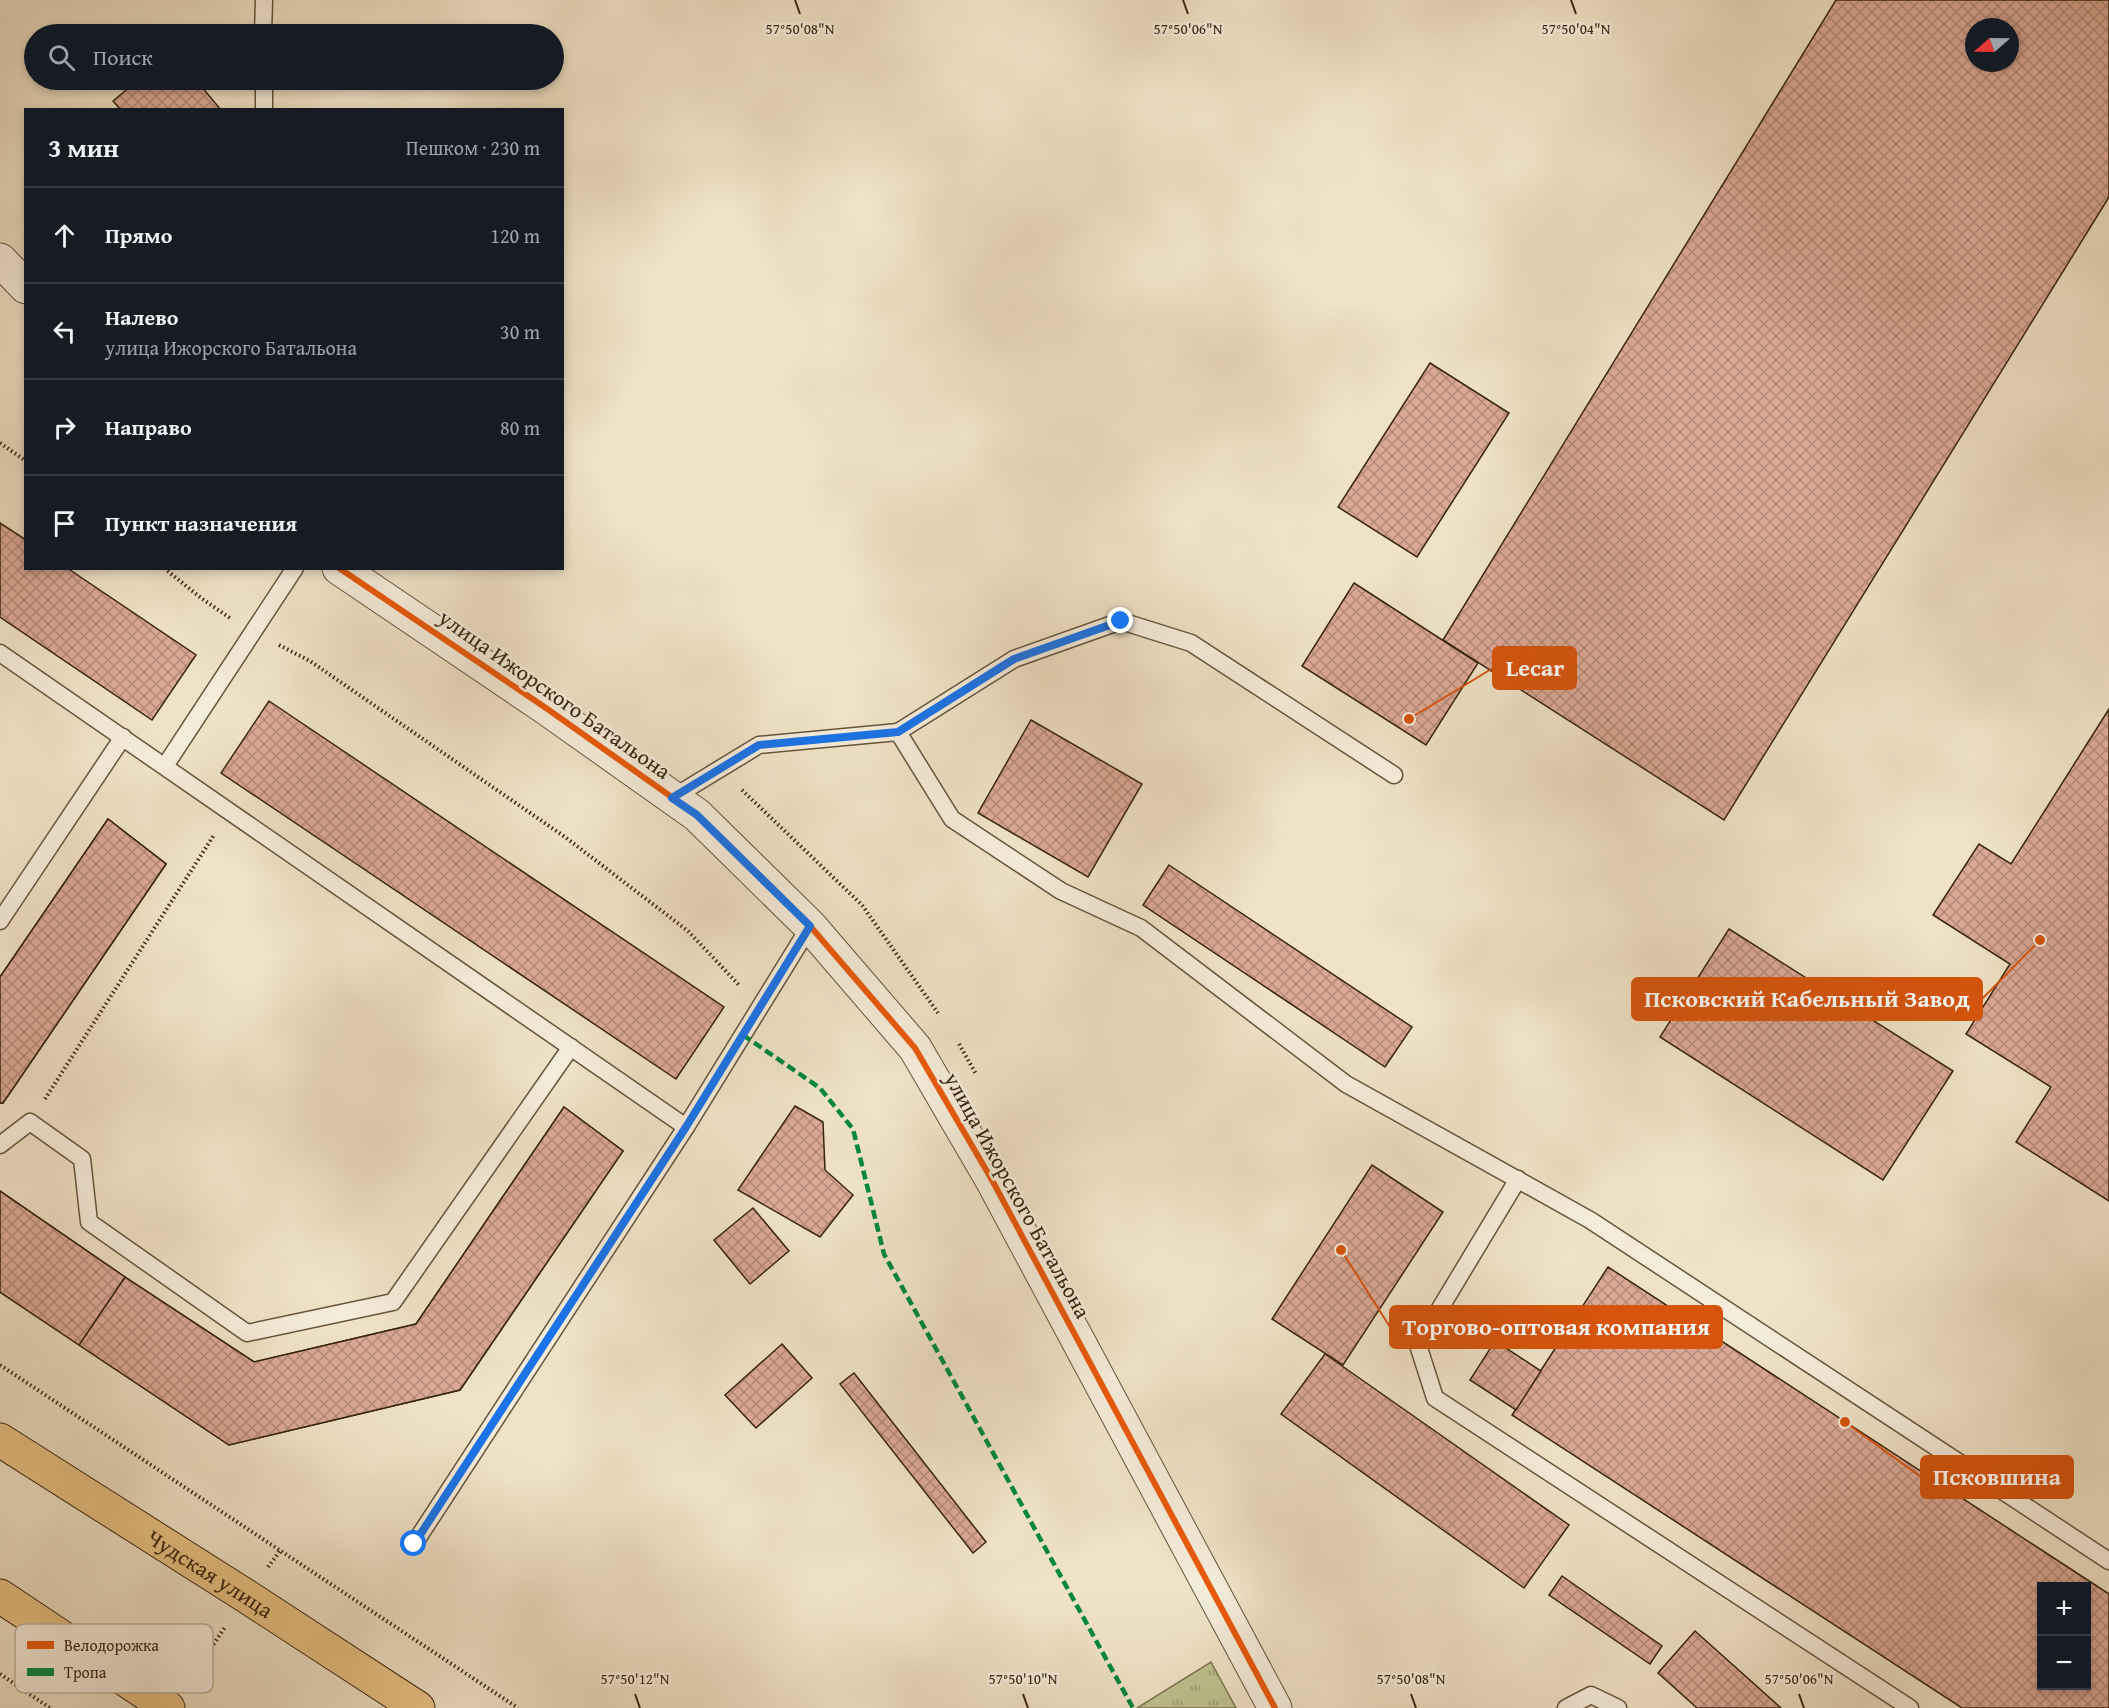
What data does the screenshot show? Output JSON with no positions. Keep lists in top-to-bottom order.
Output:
{
  "streets": {
    "highway": ["Чудская улица"],
    "street": ["улица Ижорского Батальона"]
  },
  "places": [
    "Lecar",
    "Псковский Кабельный Завод",
    "Торгово-оптовая компания",
    "Псковшина"
  ],
  "legend": ["Велодорожка", "Тропа"],
  "north": "left",
  "page": {
    "search": "Поиск",
    "heading": ["3 мин", "Пешком · 230 m"],
    "list": [
      ["Прямо", "120 m"],
      ["Налево", "улица Ижорского Батальона", "30 m"],
      ["Направо", "80 m"],
      "Пункт назначения"
    ],
    "map_buttons": ["+", "−"]
  },
  "coordinates": [
    "57°50'08\"N",
    "57°50'06\"N",
    "57°50'04\"N",
    "57°50'12\"N",
    "57°50'10\"N"
  ]
}
